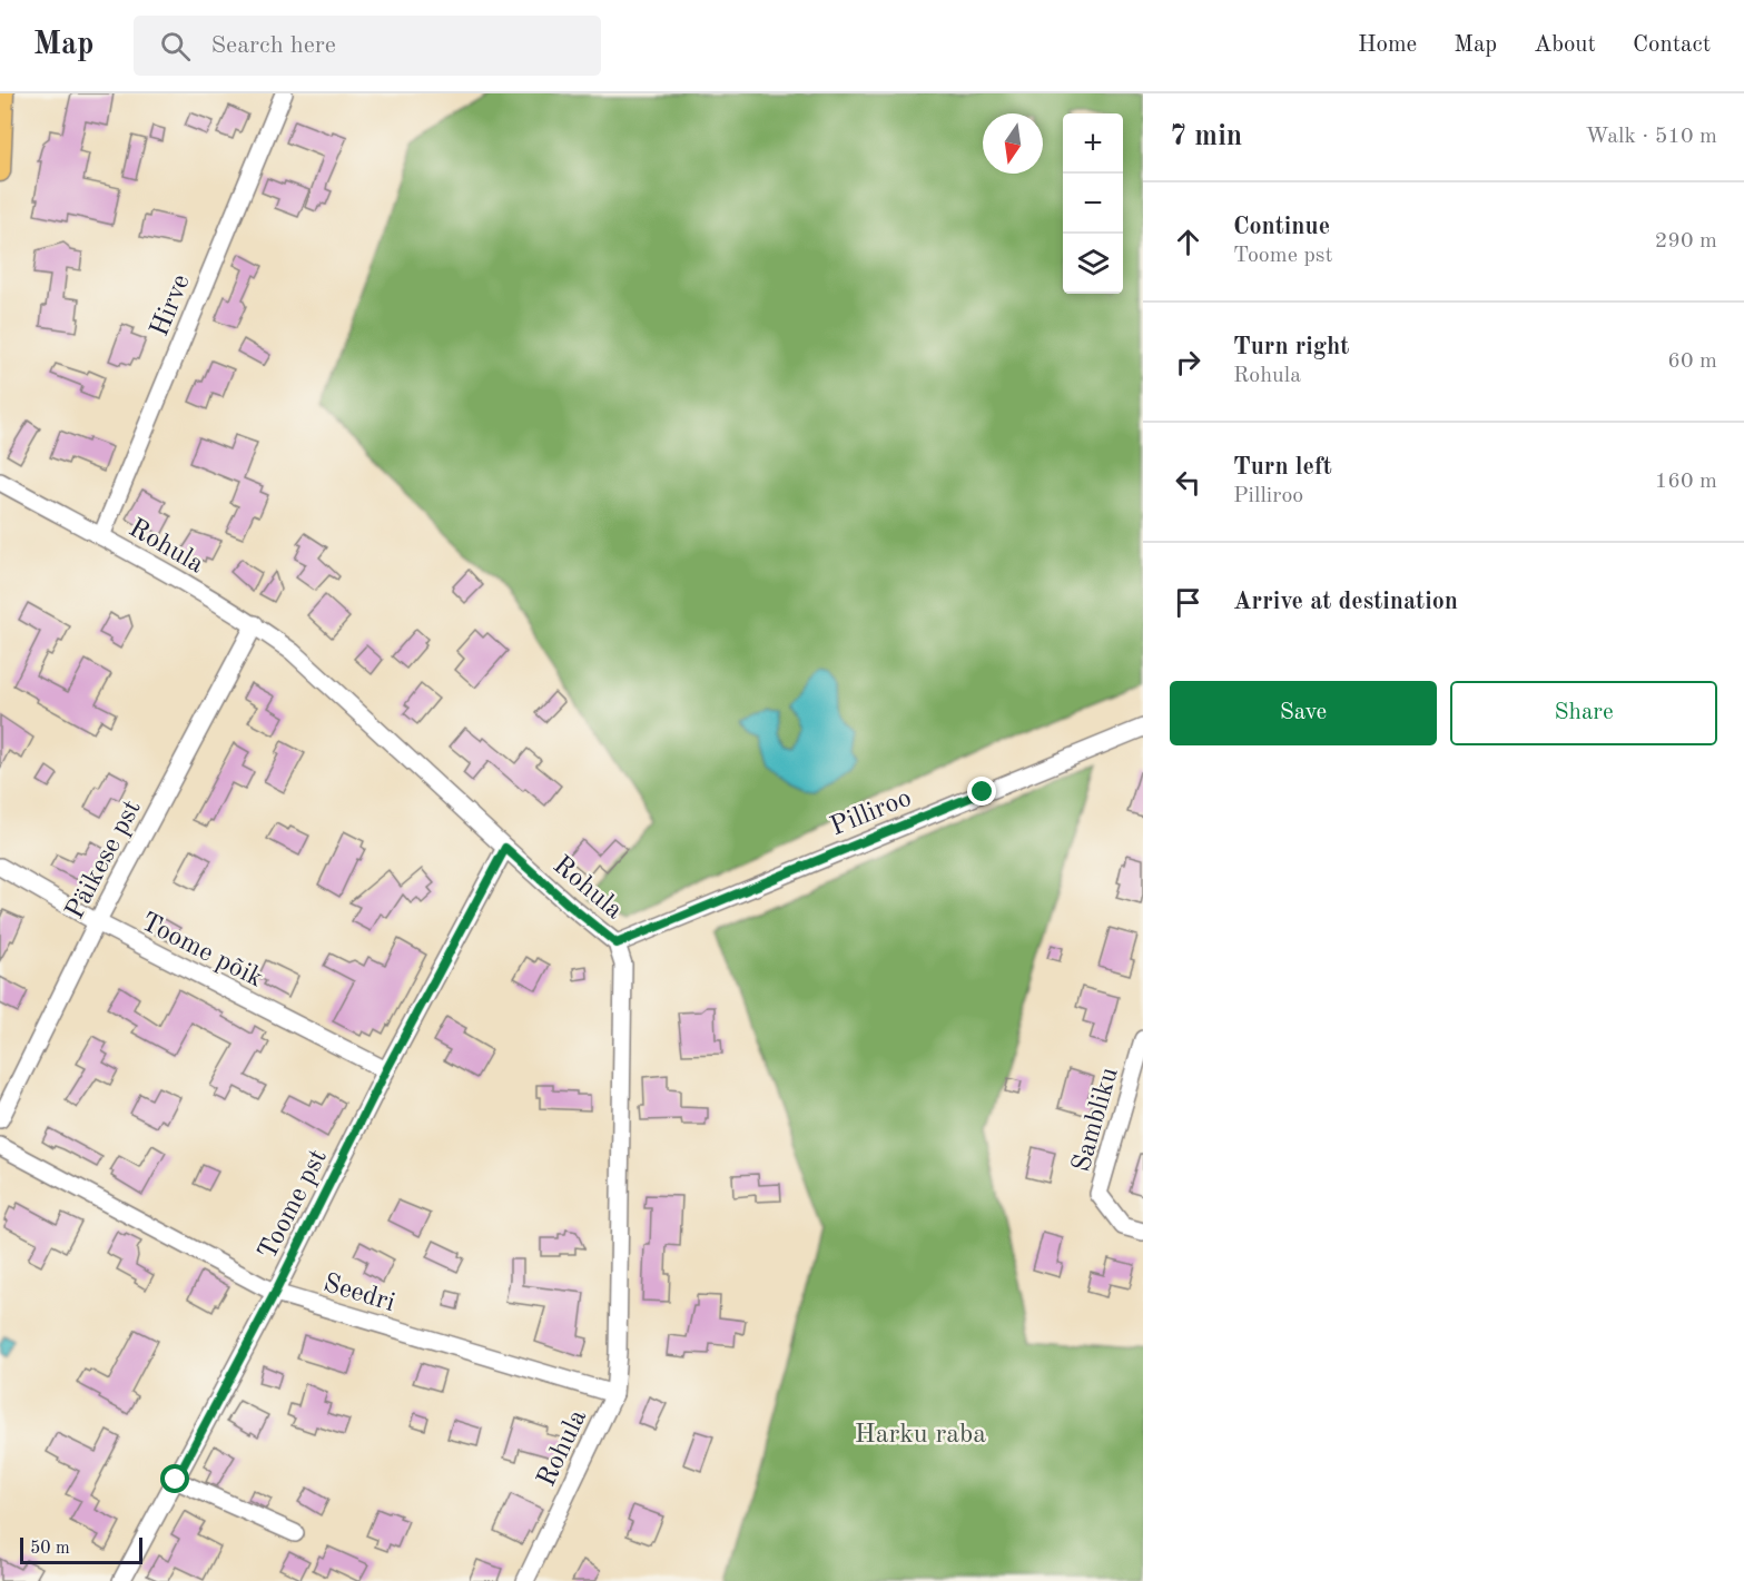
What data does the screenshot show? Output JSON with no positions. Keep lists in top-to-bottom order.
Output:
{
  "streets": {
    "street": [
      "Hirve",
      "Rohula",
      "Pilliroo",
      "Päikese pst",
      "Toome põik",
      "Sambliku",
      "Toome pst",
      "Seedri"
    ]
  },
  "crossings": [
    ["Hirve", "Rohula"],
    ["Rohula", "Pilliroo"],
    ["Rohula", "Päikese pst"],
    ["Rohula", "Toome pst"],
    ["Rohula", "Seedri"],
    ["Päikese pst", "Toome põik"],
    ["Toome põik", "Toome pst"],
    ["Toome pst", "Seedri"]
  ],
  "parks": ["Harku raba"],
  "scale_bar": "50 m",
  "north": "bottom",
  "page": {
    "header": "Map",
    "search": "Search here",
    "nav": [
      "Home",
      "Map",
      "About",
      "Contact"
    ],
    "heading": ["7 min", "Walk · 510 m"],
    "map_buttons": ["+", "−"],
    "list": [
      ["Continue", "Toome pst", "290 m"],
      ["Turn right", "Rohula", "60 m"],
      ["Turn left", "Pilliroo", "160 m"],
      "Arrive at destination"
    ],
    "buttons": ["Save", "Share"],
    "scale": "50 m"
  }
}
